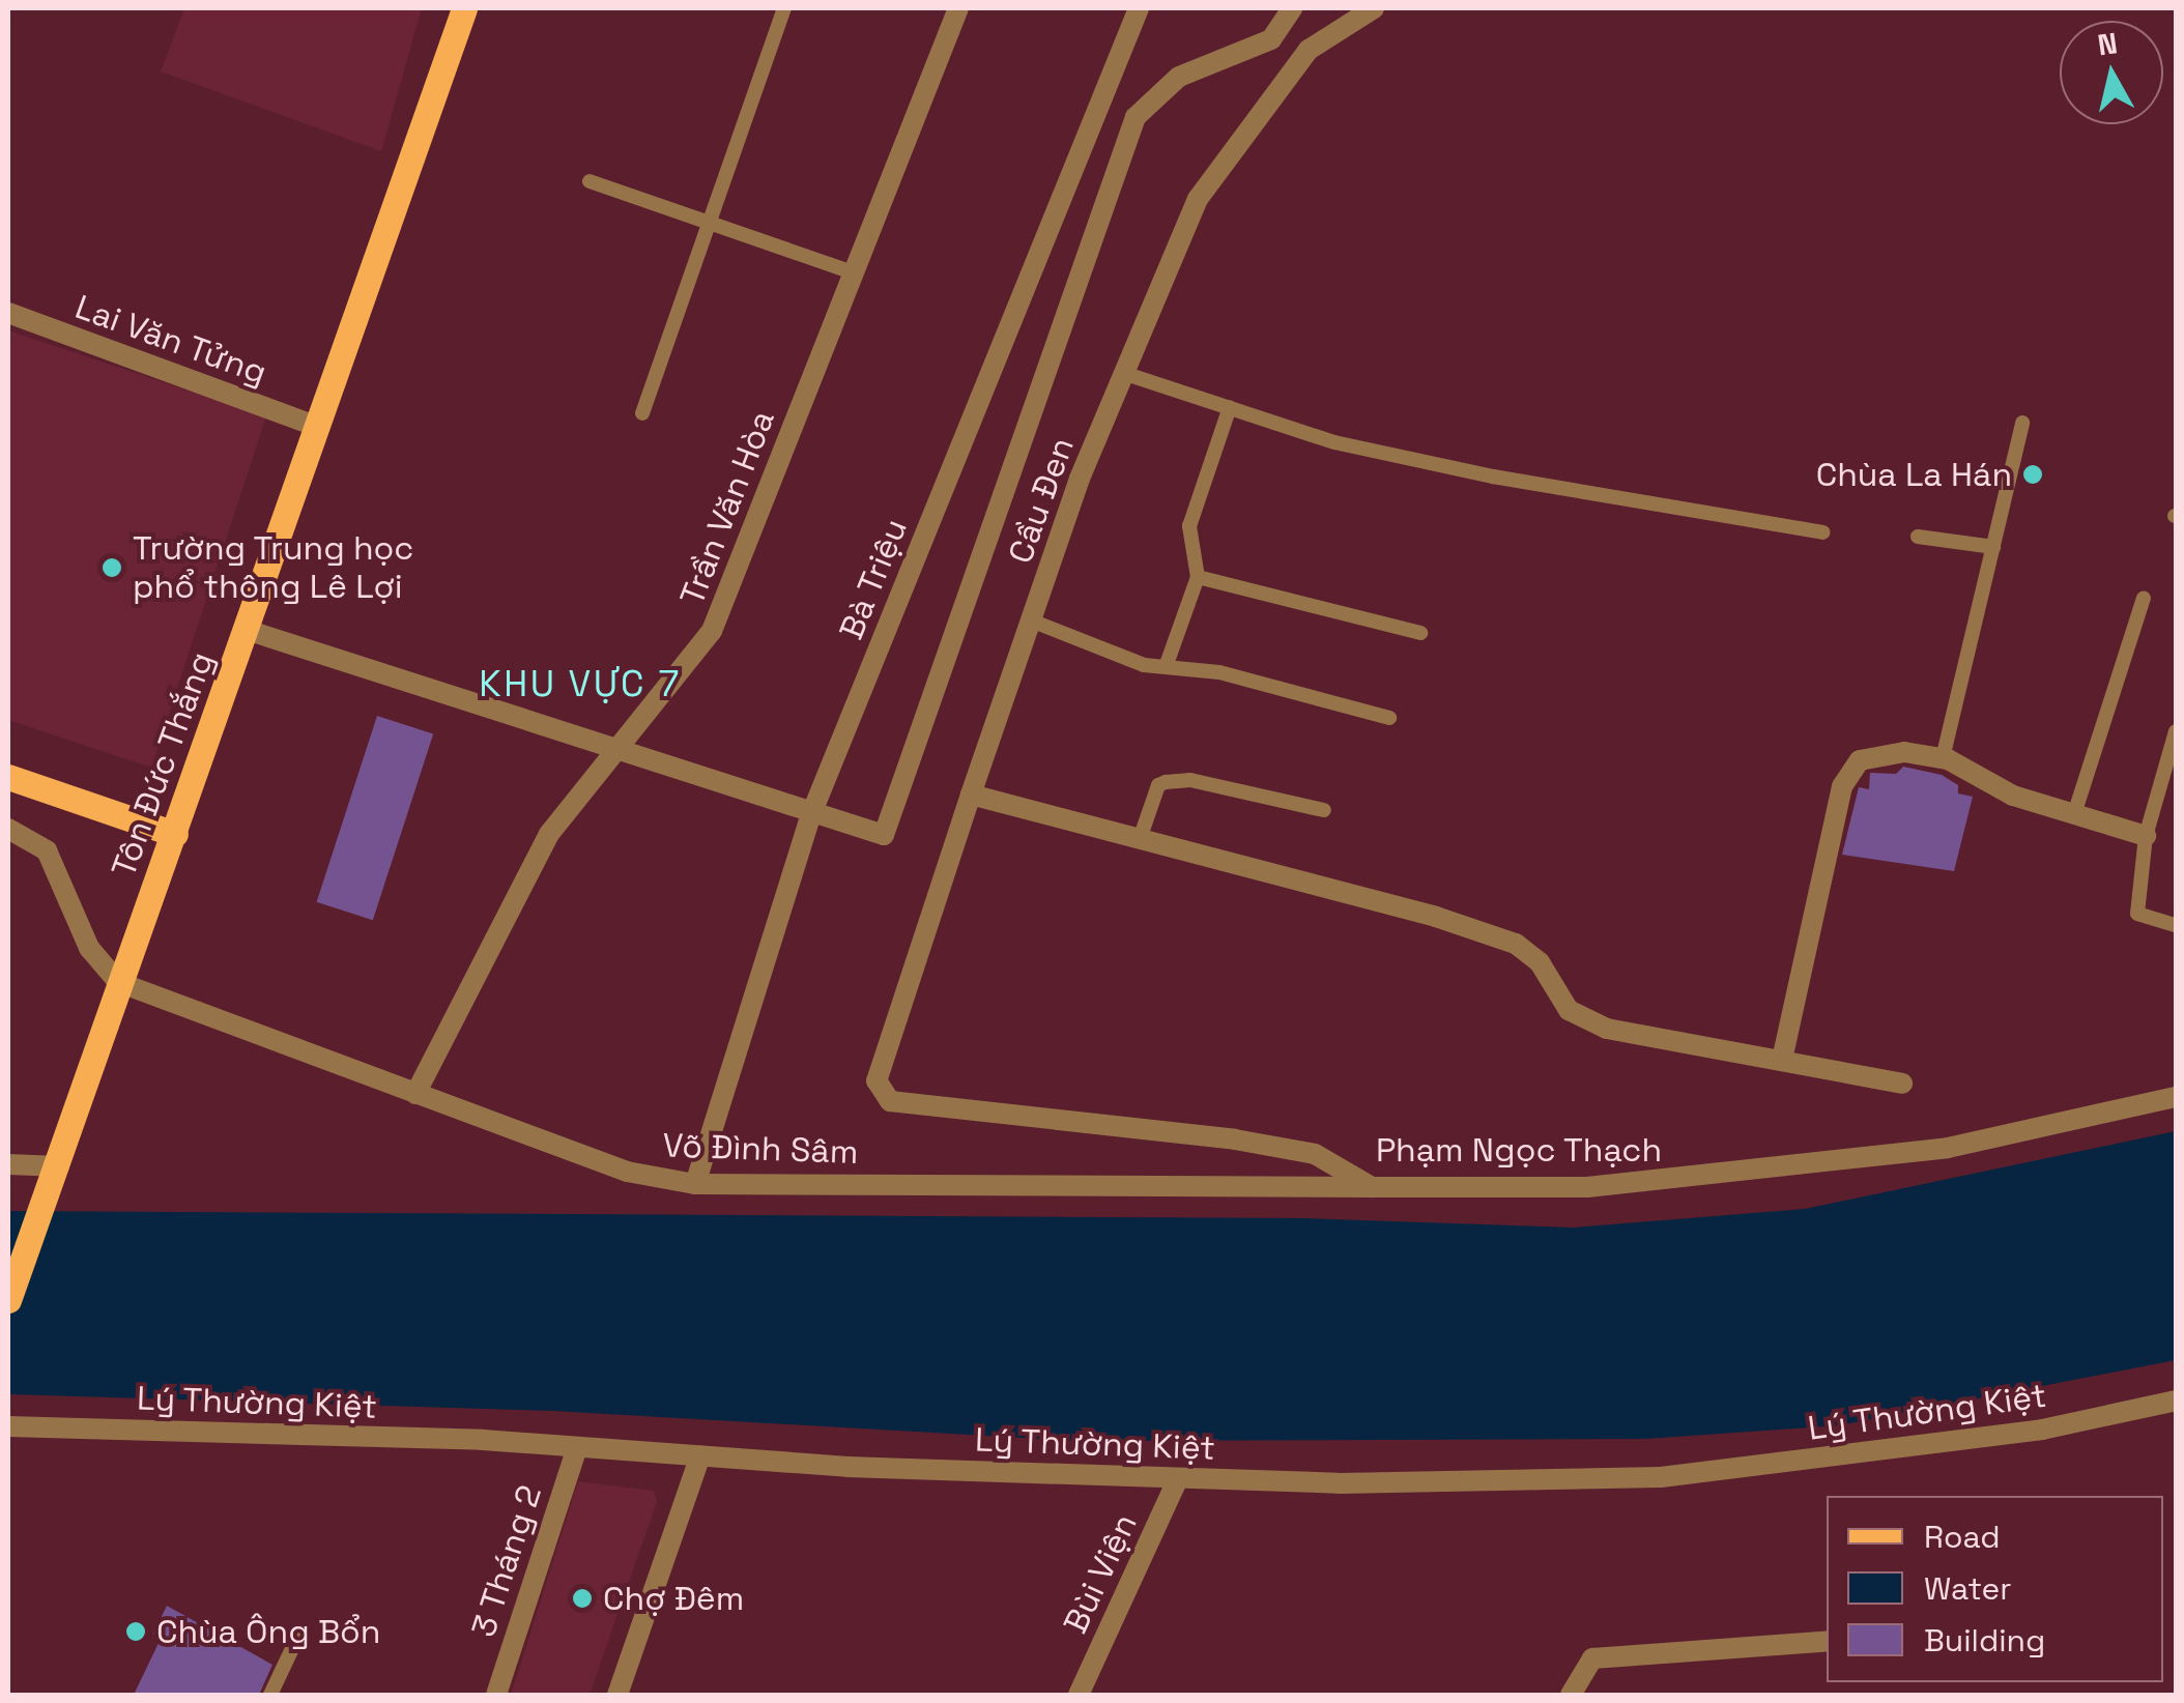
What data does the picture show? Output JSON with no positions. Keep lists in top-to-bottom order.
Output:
{
  "streets": {
    "main road": ["Tôn Đức Thắng"],
    "street": [
      "Lai Văn Tửng",
      "Cầu Đen",
      "Trần Văn Hòa",
      "Bà Triệu",
      "Võ Đình Sâm",
      "Phạm Ngọc Thạch",
      "Lý Thường Kiệt",
      "3 Tháng 2",
      "Bùi Viện"
    ]
  },
  "crossings": [
    ["Lai Văn Tửng", "Tôn Đức Thắng"],
    ["Cầu Đen", "Phạm Ngọc Thạch"],
    ["Trần Văn Hòa", "Võ Đình Sâm"],
    ["Bà Triệu", "Võ Đình Sâm"],
    ["Tôn Đức Thắng", "Võ Đình Sâm"],
    ["Võ Đình Sâm", "Phạm Ngọc Thạch"],
    ["Lý Thường Kiệt", "3 Tháng 2"],
    ["Lý Thường Kiệt", "Bùi Viện"]
  ],
  "districts": ["KHU VỰC 7"],
  "places": [
    "Chùa La Hán",
    "Trường Trung học phổ thông Lê Lợi",
    "Chợ Đêm",
    "Chùa Ông Bổn"
  ],
  "legend": ["Road", "Water", "Building"],
  "north": "top"
}
